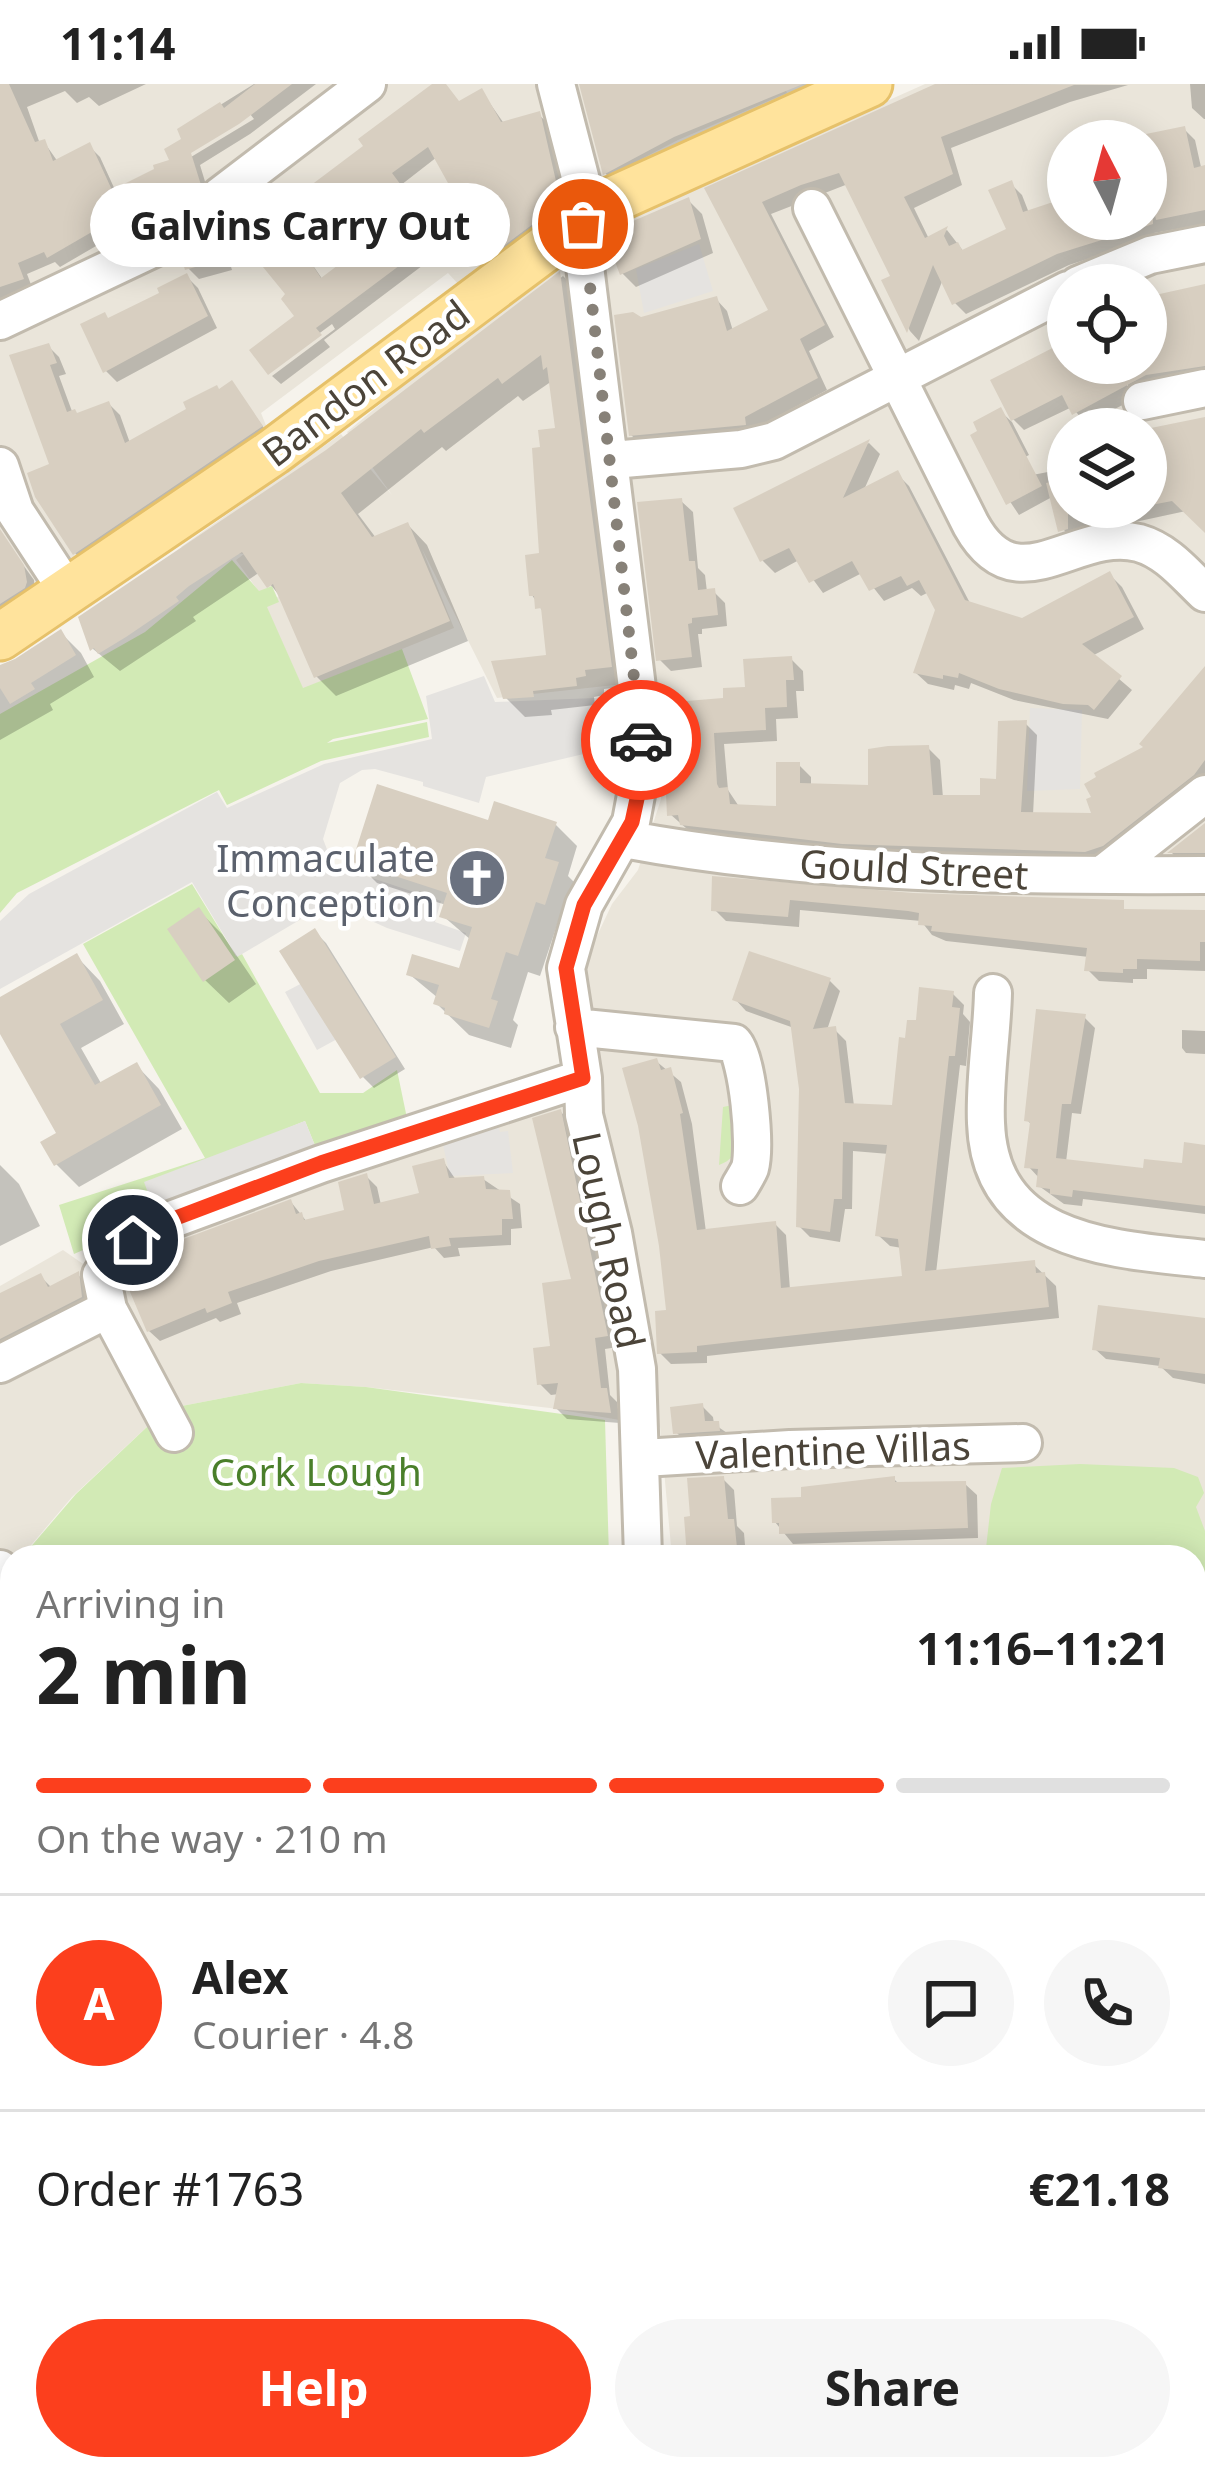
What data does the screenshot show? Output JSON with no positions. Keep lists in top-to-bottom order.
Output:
{
  "streets": {
    "main road": ["Bandon Road"],
    "street": ["Gould Street", "Lough Road", "Valentine Villas"]
  },
  "crossings": [
    ["Bandon Road", "Lough Road"],
    ["Gould Street", "Lough Road"],
    ["Lough Road", "Valentine Villas"]
  ],
  "parks": ["Cork Lough"],
  "places": {
    "other": ["Galvins Carry Out"],
    "church": ["Immaculate Conception"]
  },
  "north": "top",
  "page": {
    "status": "11:14",
    "bubble": "Galvins Carry Out",
    "heading": ["2 min", "Arriving in", "11:16–11:21"],
    "panel": [
      "Alex",
      "Courier · 4.8",
      "Order #1763",
      "€21.18"
    ],
    "bar": "On the way · 210 m",
    "round": "A",
    "buttons": ["Help", "Share"]
  }
}
